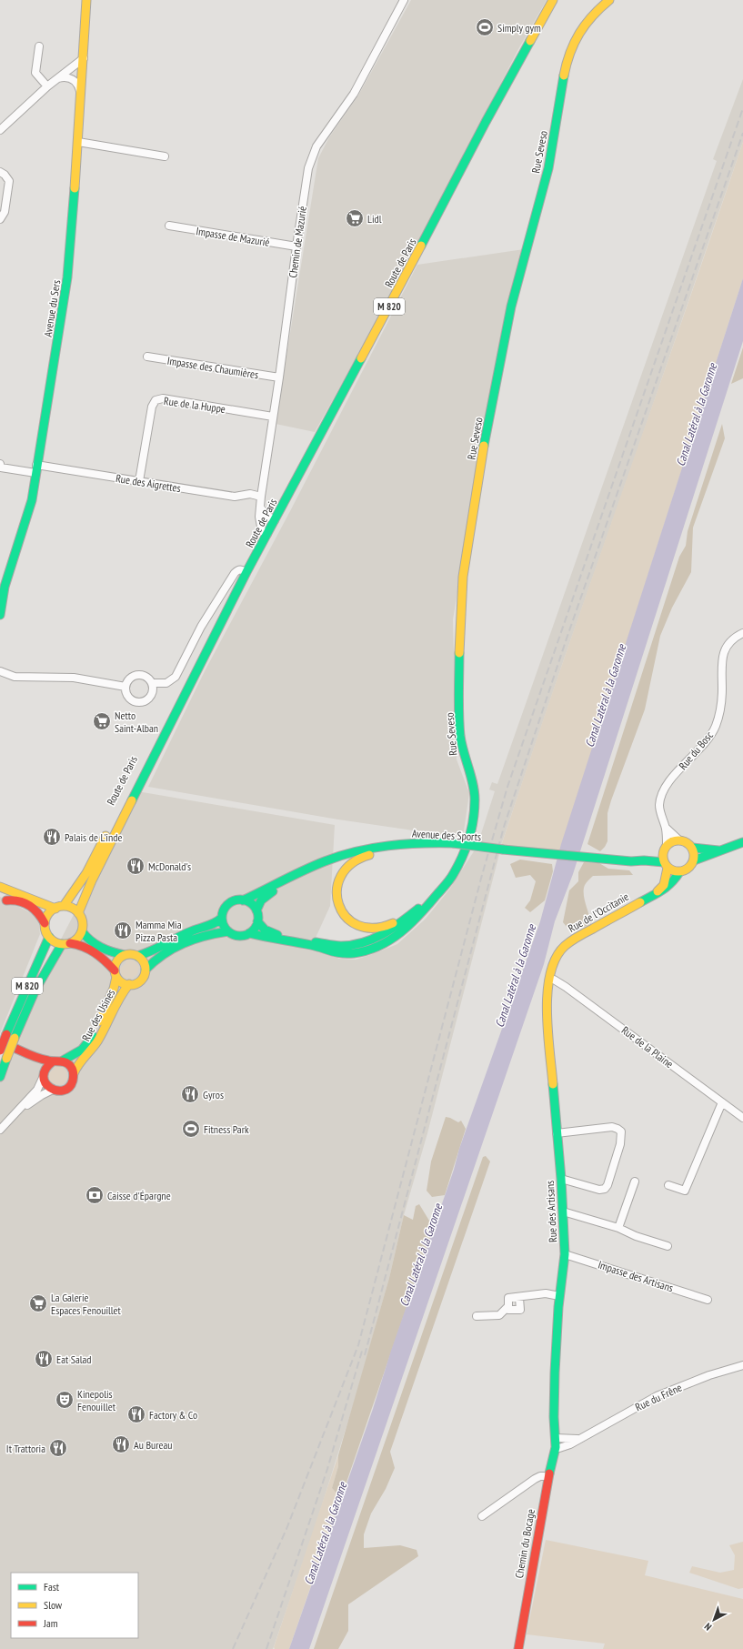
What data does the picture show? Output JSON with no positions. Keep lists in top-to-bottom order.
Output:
{
  "streets": {
    "main road": [
      "Rue Seveso",
      "Route de Paris",
      "M 820",
      "Avenue du Sers",
      "Avenue des Sports",
      "Rue de l'Occitanie",
      "Rue des Usines",
      "Rue des Artisans",
      "Chemin du Bocage"
    ],
    "street": [
      "Impasse de Mazurié",
      "Chemin de Mazurié",
      "Impasse des Chaumières",
      "Rue de la Huppe",
      "Rue des Aigrettes",
      "Rue du Bosc",
      "Rue de la Plaine",
      "Impasse des Artisans",
      "Rue du Frêne"
    ]
  },
  "crossings": [
    ["Rue Seveso", "Avenue des Sports"],
    ["Impasse de Mazurié", "Chemin de Mazurié"],
    ["Chemin de Mazurié", "Route de Paris"],
    ["Chemin de Mazurié", "Impasse des Chaumières"],
    ["Chemin de Mazurié", "Rue de la Huppe"],
    ["Chemin de Mazurié", "Rue des Aigrettes"],
    ["Route de Paris", "M 820"],
    ["Avenue du Sers", "Rue des Aigrettes"],
    ["Rue de la Huppe", "Rue des Aigrettes"],
    ["Rue du Bosc", "Rue de l'Occitanie"],
    ["Rue de l'Occitanie", "Rue de la Plaine"],
    ["Rue de l'Occitanie", "Rue des Artisans"],
    ["Rue de la Plaine", "Rue des Artisans"],
    ["Rue des Artisans", "Impasse des Artisans"],
    ["Rue des Artisans", "Rue du Frêne"],
    ["Rue des Artisans", "Chemin du Bocage"],
    ["Rue du Frêne", "Chemin du Bocage"]
  ],
  "water": ["Canal Latéral à la Garonne"],
  "places": {
    "sports": ["Simply gym", "Fitness Park"],
    "supermarket": ["Lidl", "Netto Saint-Alban", "La Galerie Espaces Fenouillet"],
    "restaurant": [
      "Palais de L'inde",
      "McDonald's",
      "Mamma Mia Pizza Pasta",
      "Gyros",
      "Eat Salad",
      "Factory & Co",
      "Au Bureau",
      "It Trattoria"
    ],
    "bank": ["Caisse d'Épargne"],
    "theatre": ["Kinepolis Fenouillet"]
  },
  "legend": ["Fast", "Slow", "Jam"],
  "north": "bottom left"
}
